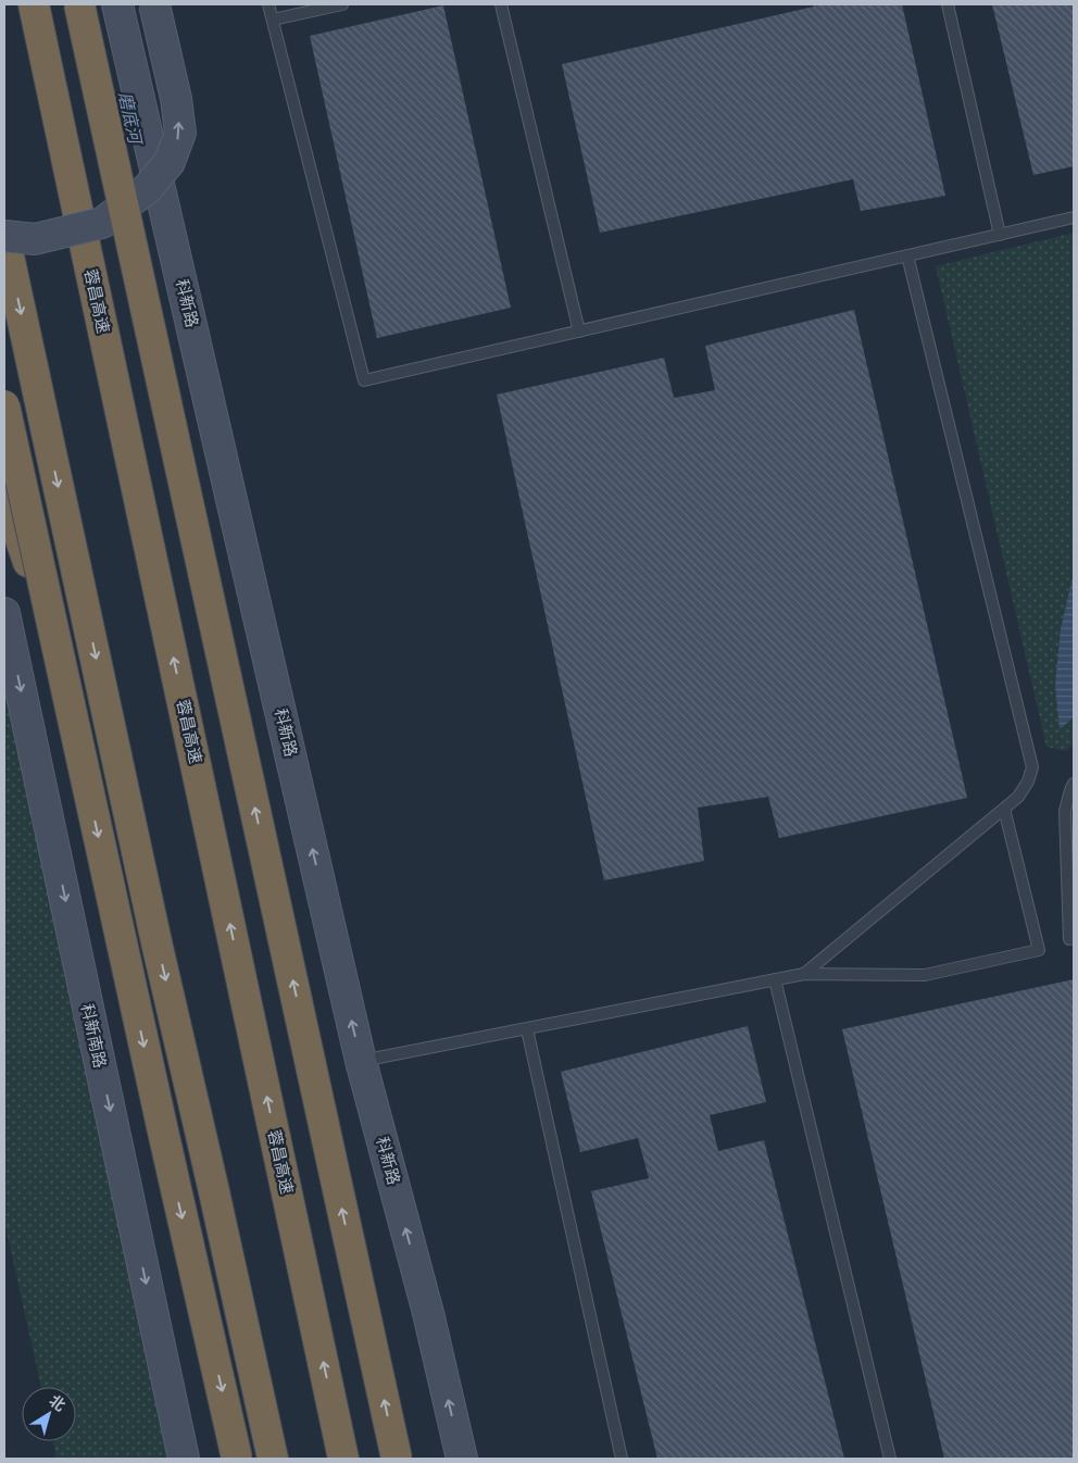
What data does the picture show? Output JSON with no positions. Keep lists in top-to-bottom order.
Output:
{
  "streets": {
    "highway": ["蓉昌高速"],
    "main road": ["科新路", "科新南路"]
  },
  "one_way": ["科新路", "科新南路"],
  "water": ["磨底河"],
  "north": "top right"
}
